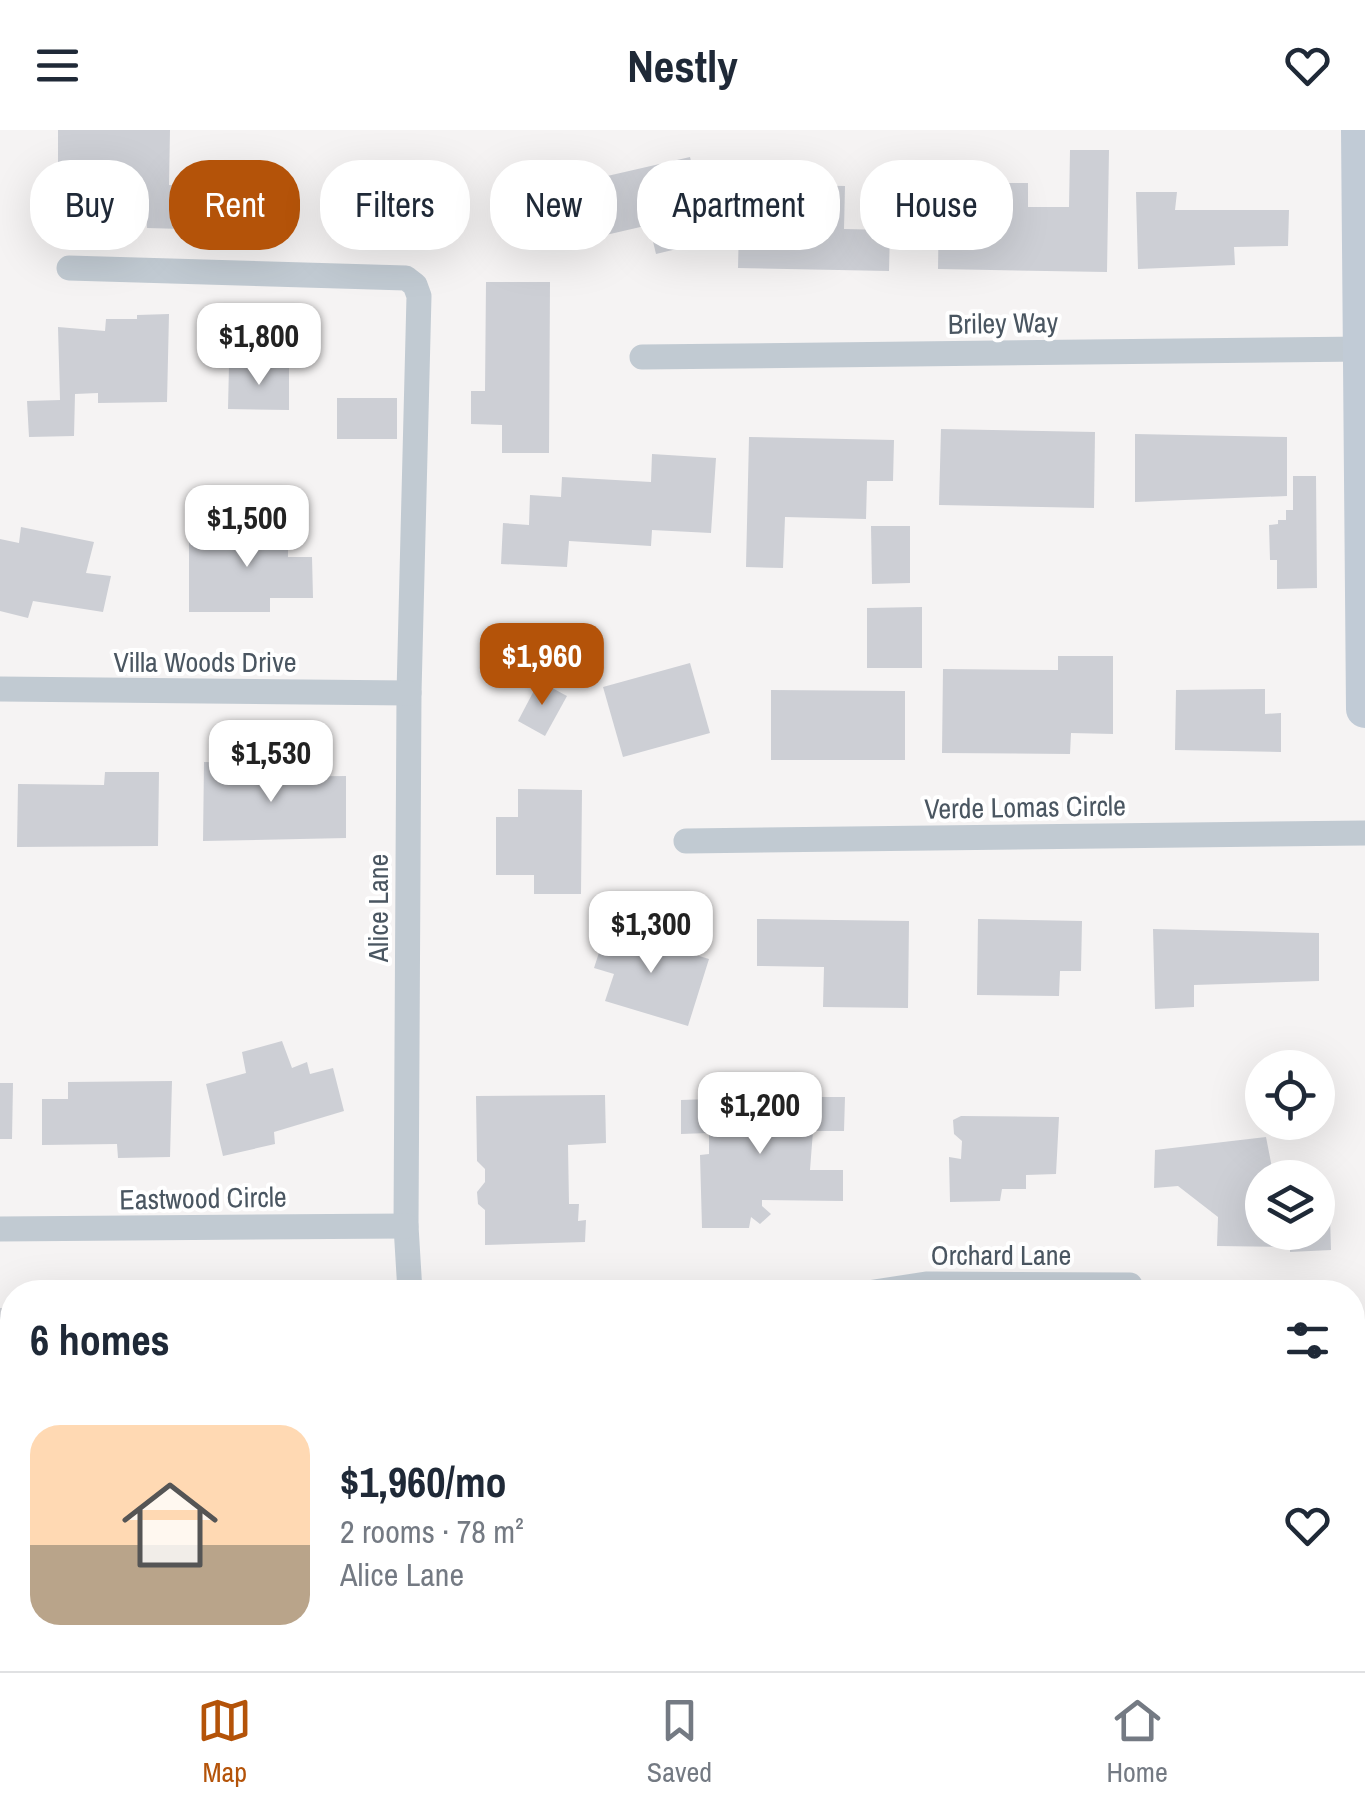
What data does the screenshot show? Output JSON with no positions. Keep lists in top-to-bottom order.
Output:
{
  "streets": {
    "street": [
      "Briley Way",
      "Villa Woods Drive",
      "Verde Lomas Circle",
      "Alice Lane",
      "Eastwood Circle"
    ]
  },
  "crossings": [
    ["Villa Woods Drive", "Alice Lane"],
    ["Alice Lane", "Eastwood Circle"]
  ],
  "page": {
    "header": "Nestly",
    "chip": [
      "Buy",
      "Rent",
      "Filters",
      "New",
      "Apartment",
      "House"
    ],
    "price": [
      "$1,800",
      "$1,500",
      "$1,960",
      "$1,530",
      "$1,300",
      "$1,200"
    ],
    "heading": "6 homes",
    "list": [
      {
        "name": "$1,960/mo",
        "note": "2 rooms · 78 m² · Alice Lane"
      }
    ],
    "tabs": ["Map", "Saved", "Home"]
  }
}
